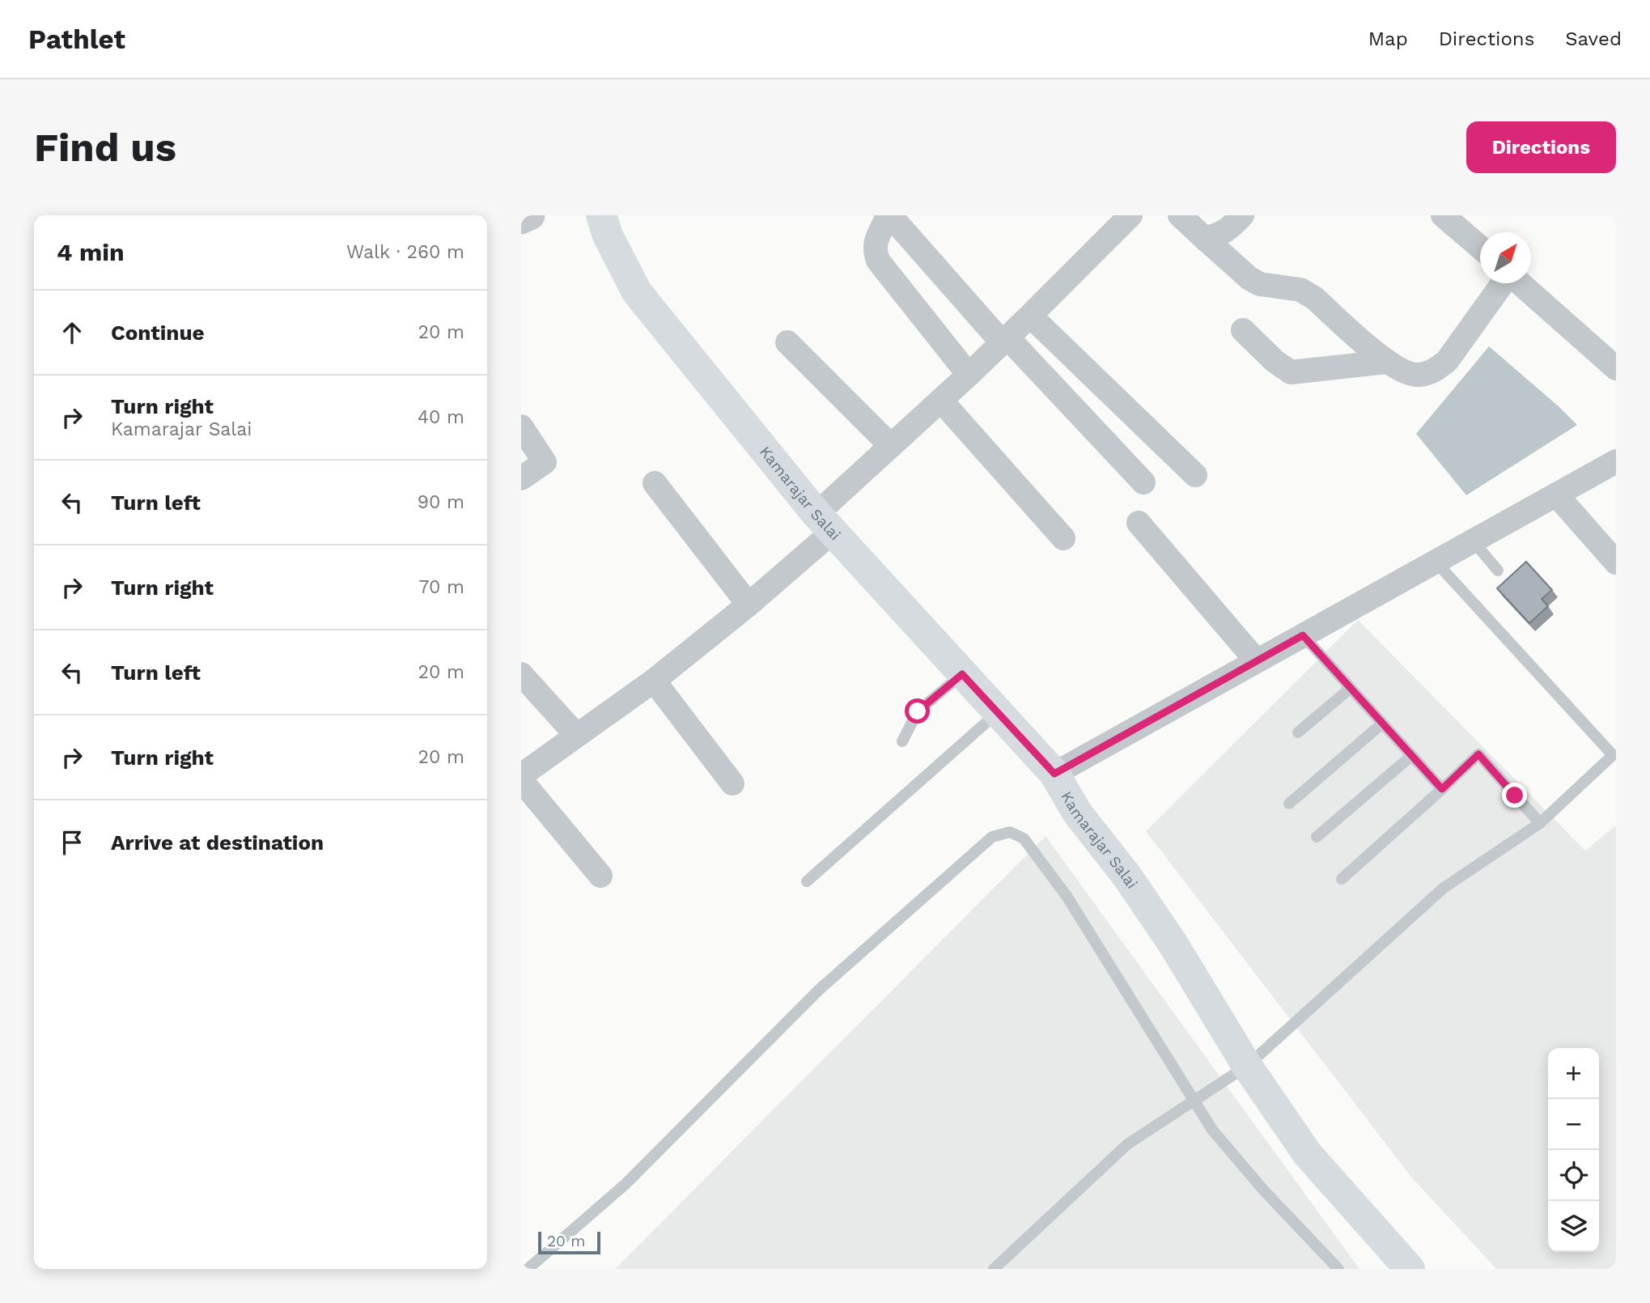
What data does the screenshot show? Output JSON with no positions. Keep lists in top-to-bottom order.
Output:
{
  "streets": {
    "main road": ["Kamarajar Salai"]
  },
  "scale_bar": "20 m",
  "north": "top right",
  "page": {
    "header": "Pathlet",
    "nav": ["Map", "Directions", "Saved"],
    "buttons": "Directions",
    "title": "Find us",
    "heading": ["4 min", "Walk · 260 m"],
    "list": [
      ["Continue", "20 m"],
      ["Turn right", "Kamarajar Salai", "40 m"],
      ["Turn left", "90 m"],
      ["Turn right", "70 m"],
      ["Turn left", "20 m"],
      ["Turn right", "20 m"],
      "Arrive at destination"
    ],
    "map_buttons": ["+", "−"],
    "scale": "20 m"
  }
}
